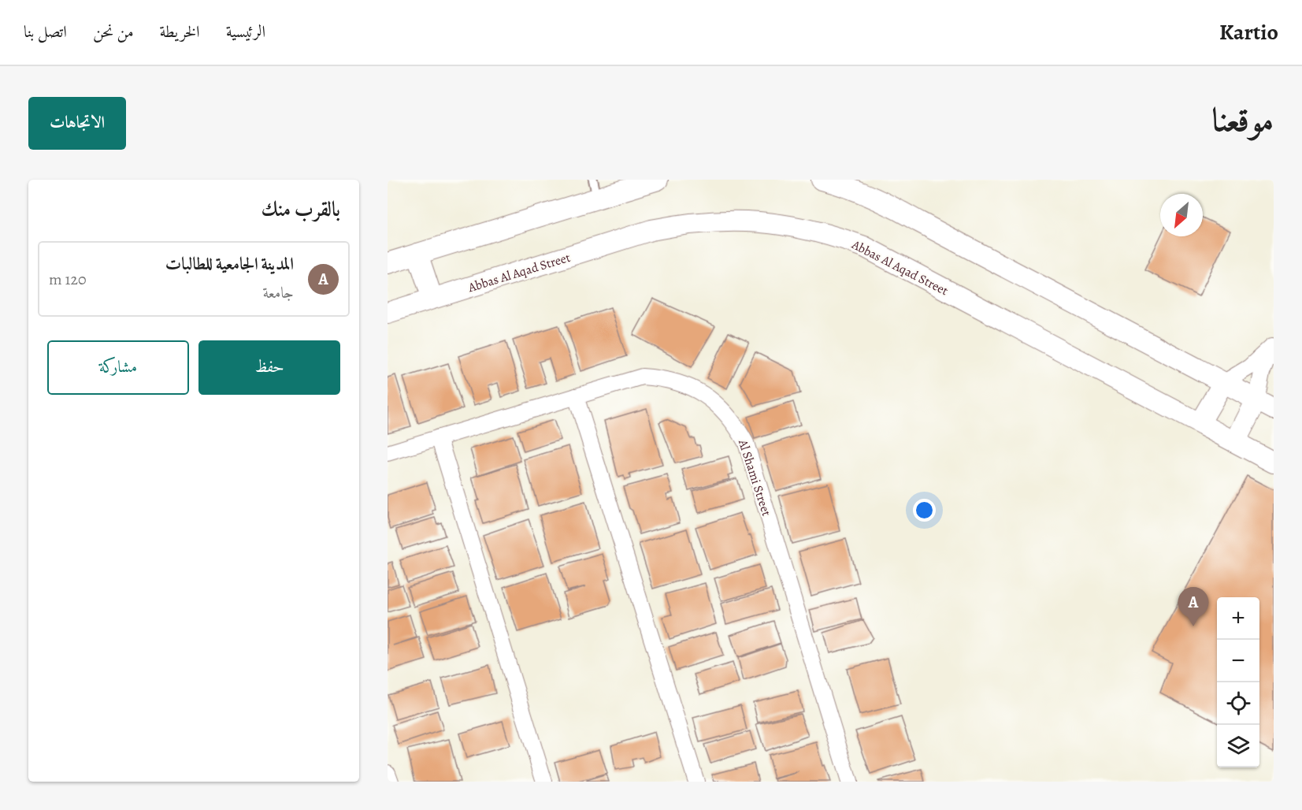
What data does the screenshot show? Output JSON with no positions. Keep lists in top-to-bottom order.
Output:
{
  "streets": {
    "street": ["Abbas Al Aqad Street", "Al Shami Street"]
  },
  "north": "bottom left",
  "page": {
    "header": "Kartio",
    "nav": [
      "الرئيسية",
      "الخريطة",
      "من نحن",
      "اتصل بنا"
    ],
    "title": "موقعنا",
    "buttons": [
      "الاتجاهات",
      ["حفظ", "مشاركة"]
    ],
    "heading": "بالقرب منك",
    "list": [
      {
        "mark": "A",
        "name": "المدينة الجامعية للطالبات",
        "note": "جامعة",
        "value": "120 m"
      }
    ],
    "pins": "A",
    "map_buttons": ["+", "−"]
  }
}
